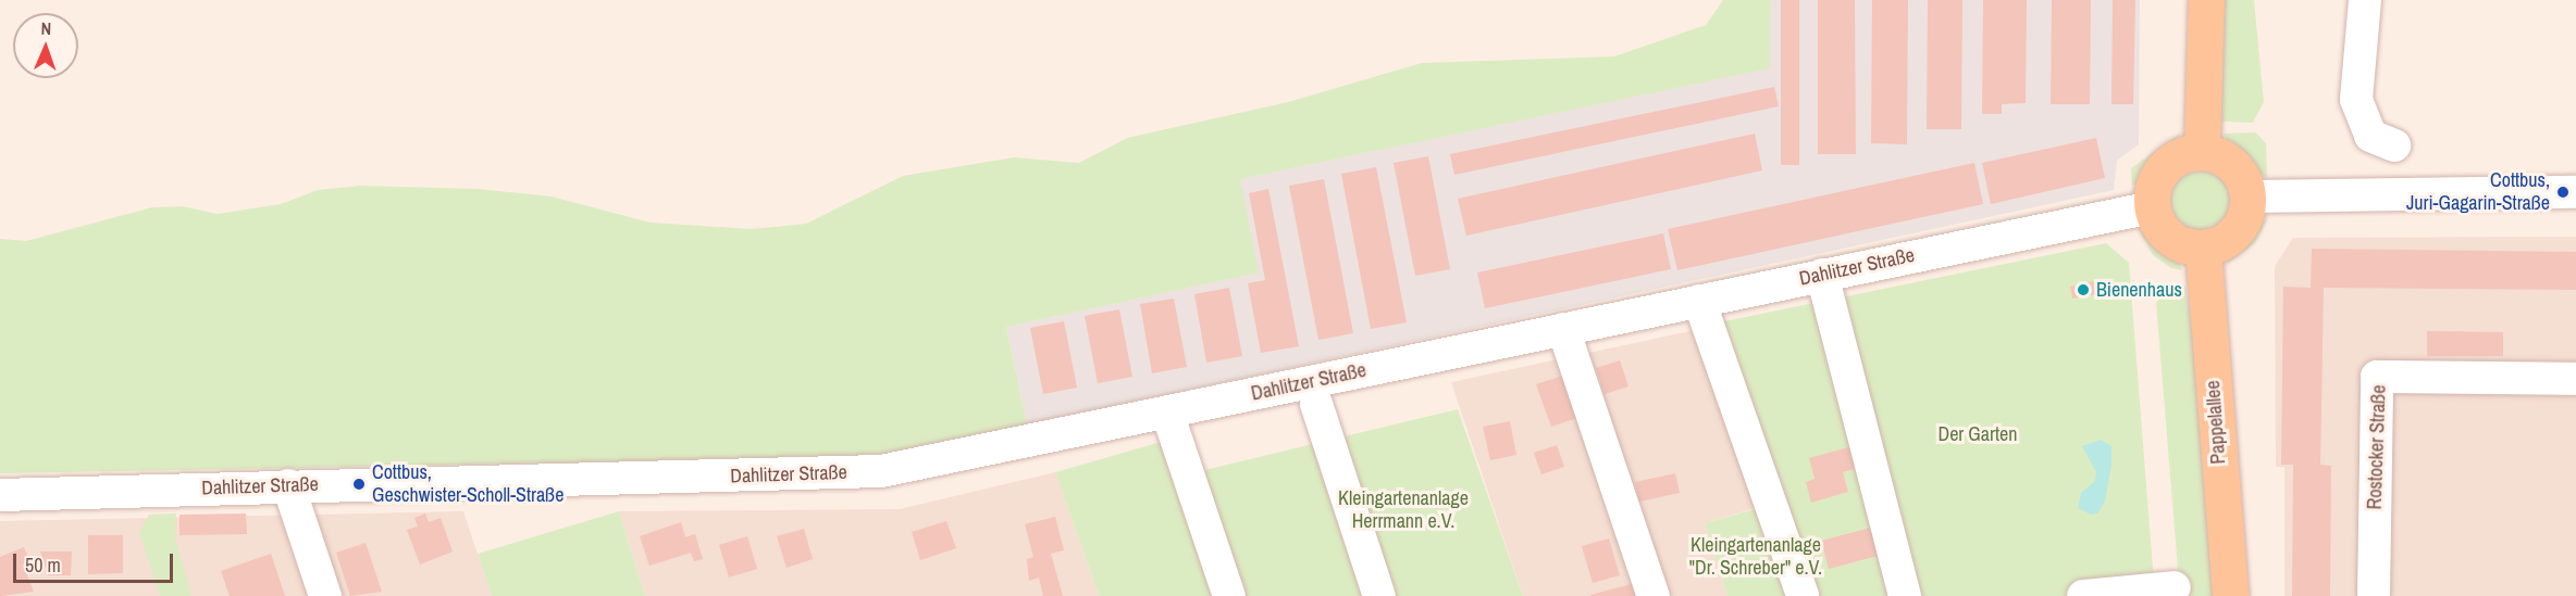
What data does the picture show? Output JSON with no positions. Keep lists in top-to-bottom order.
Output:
{
  "streets": {
    "main road": ["Pappelallee"],
    "street": ["Dahlitzer Straße", "Rostocker Straße"]
  },
  "crossings": [
    ["Dahlitzer Straße", "Pappelallee"]
  ],
  "parks": ["Der Garten", "Kleingartenanlage Herrmann e.V.", "Kleingartenanlage \"Dr. Schreber\" e.V."],
  "places": ["Cottbus, Juri-Gagarin-Straße", "Bienenhaus", "Cottbus, Geschwister-Scholl-Straße"],
  "scale_bar": "50 m",
  "north": "top"
}
